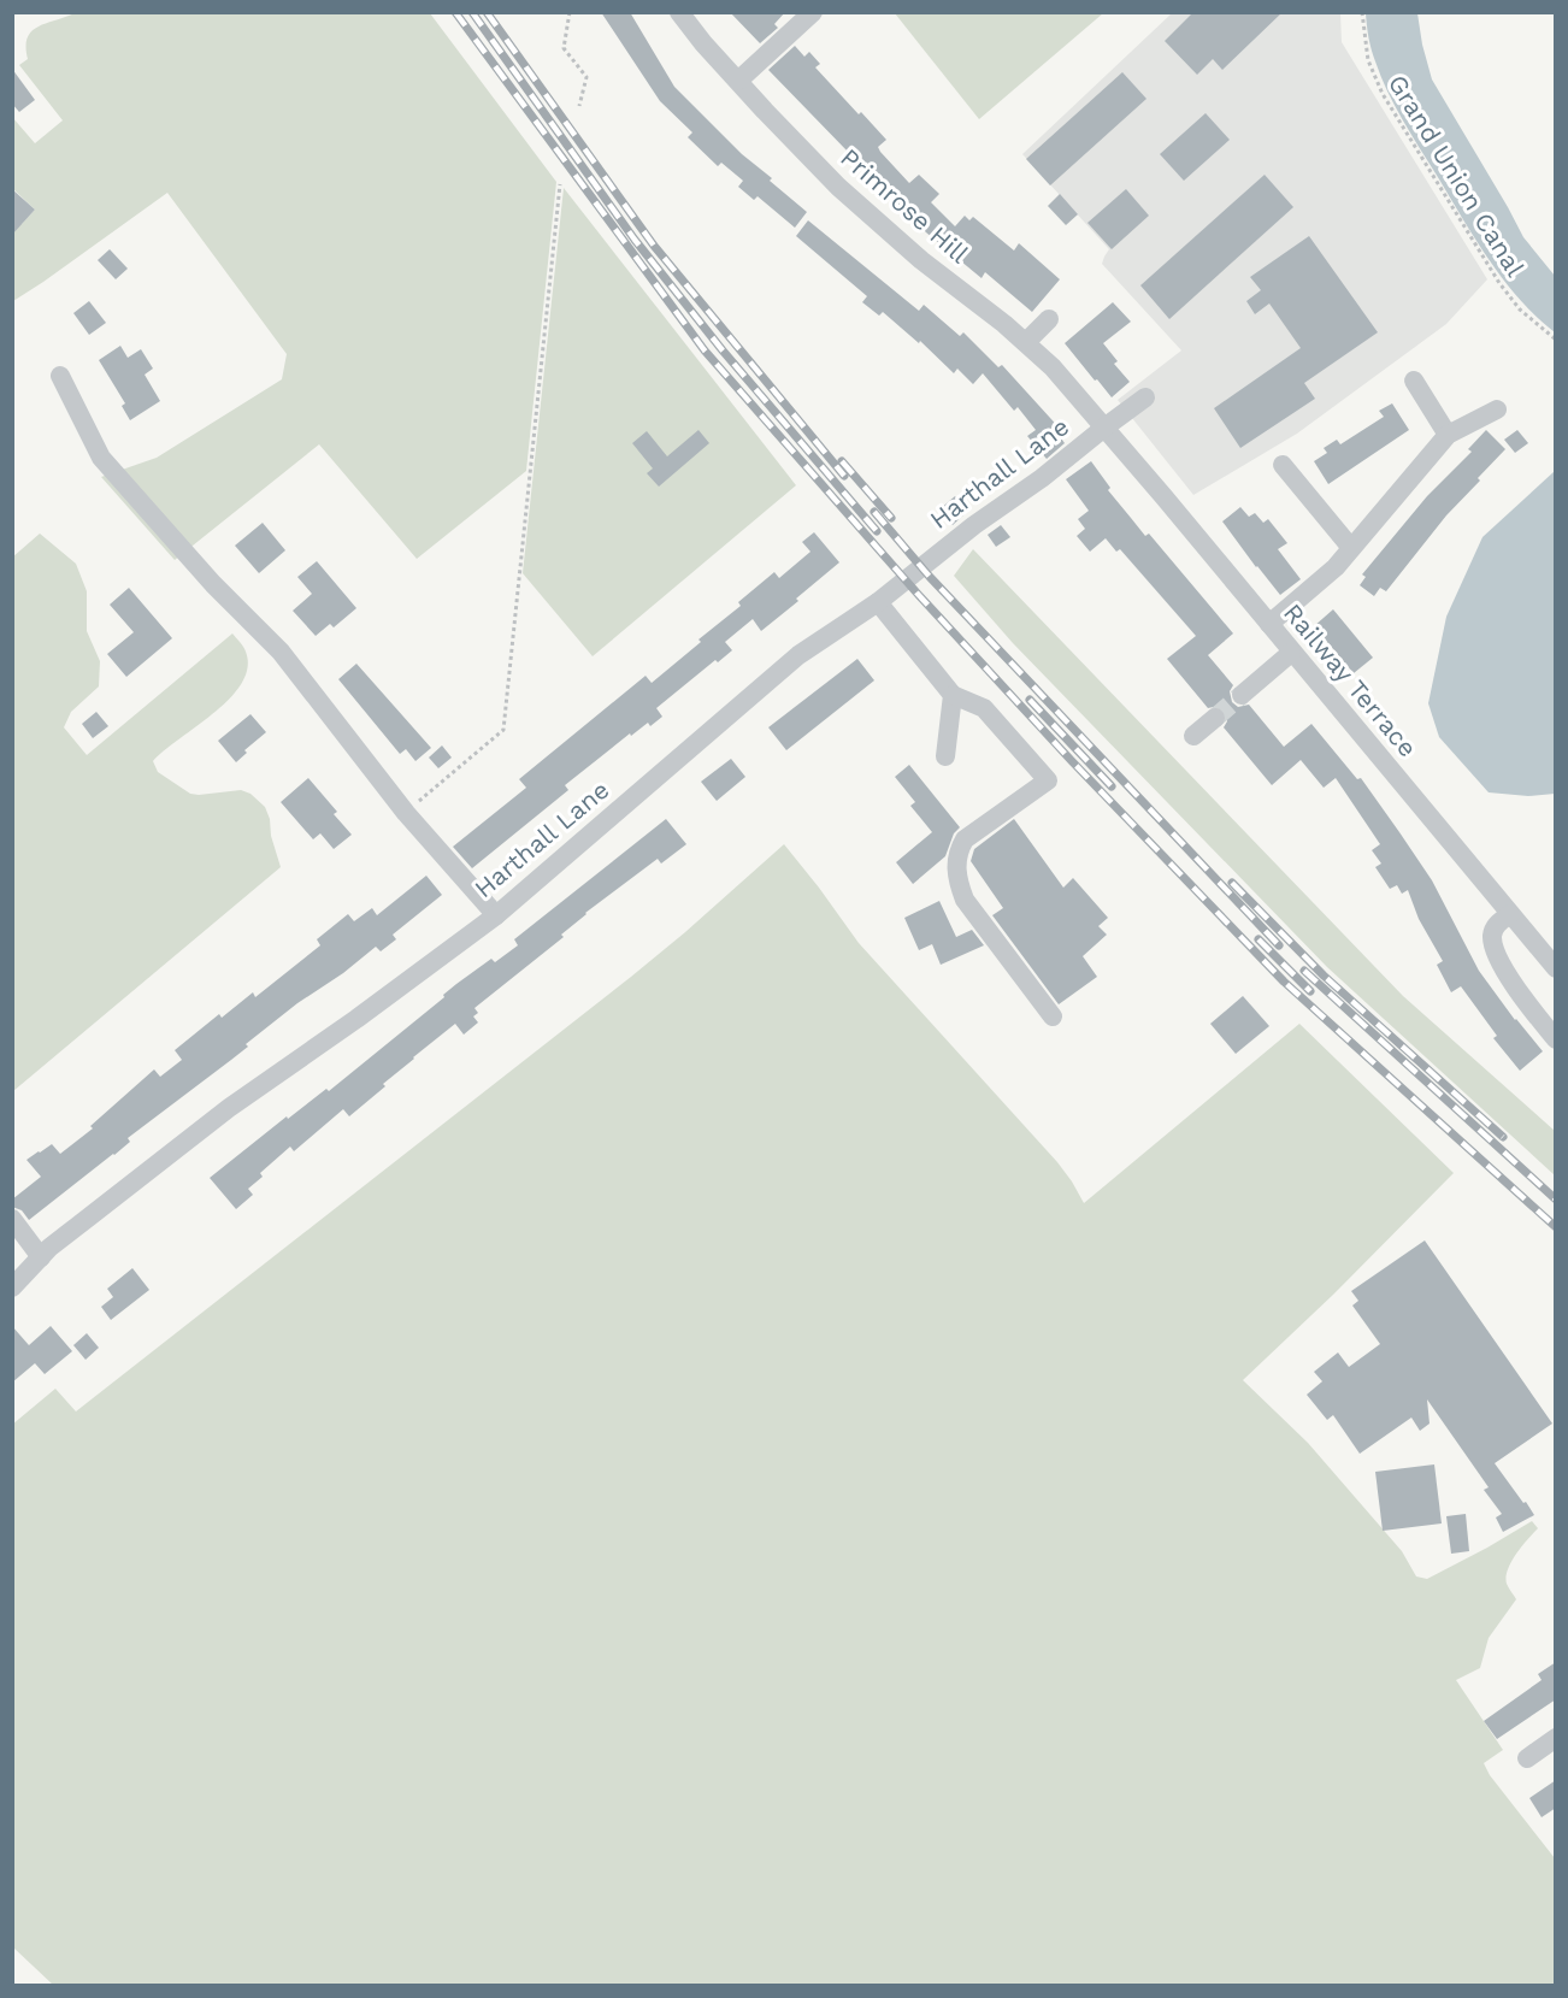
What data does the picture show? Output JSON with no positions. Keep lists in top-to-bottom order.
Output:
{
  "streets": {
    "street": ["Primrose Hill", "Harthall Lane", "Railway Terrace"],
    "path": ["Grand Union Canal"]
  },
  "crossings": [
    ["Primrose Hill", "Harthall Lane"],
    ["Primrose Hill", "Railway Terrace"],
    ["Harthall Lane", "Railway Terrace"]
  ]
}
